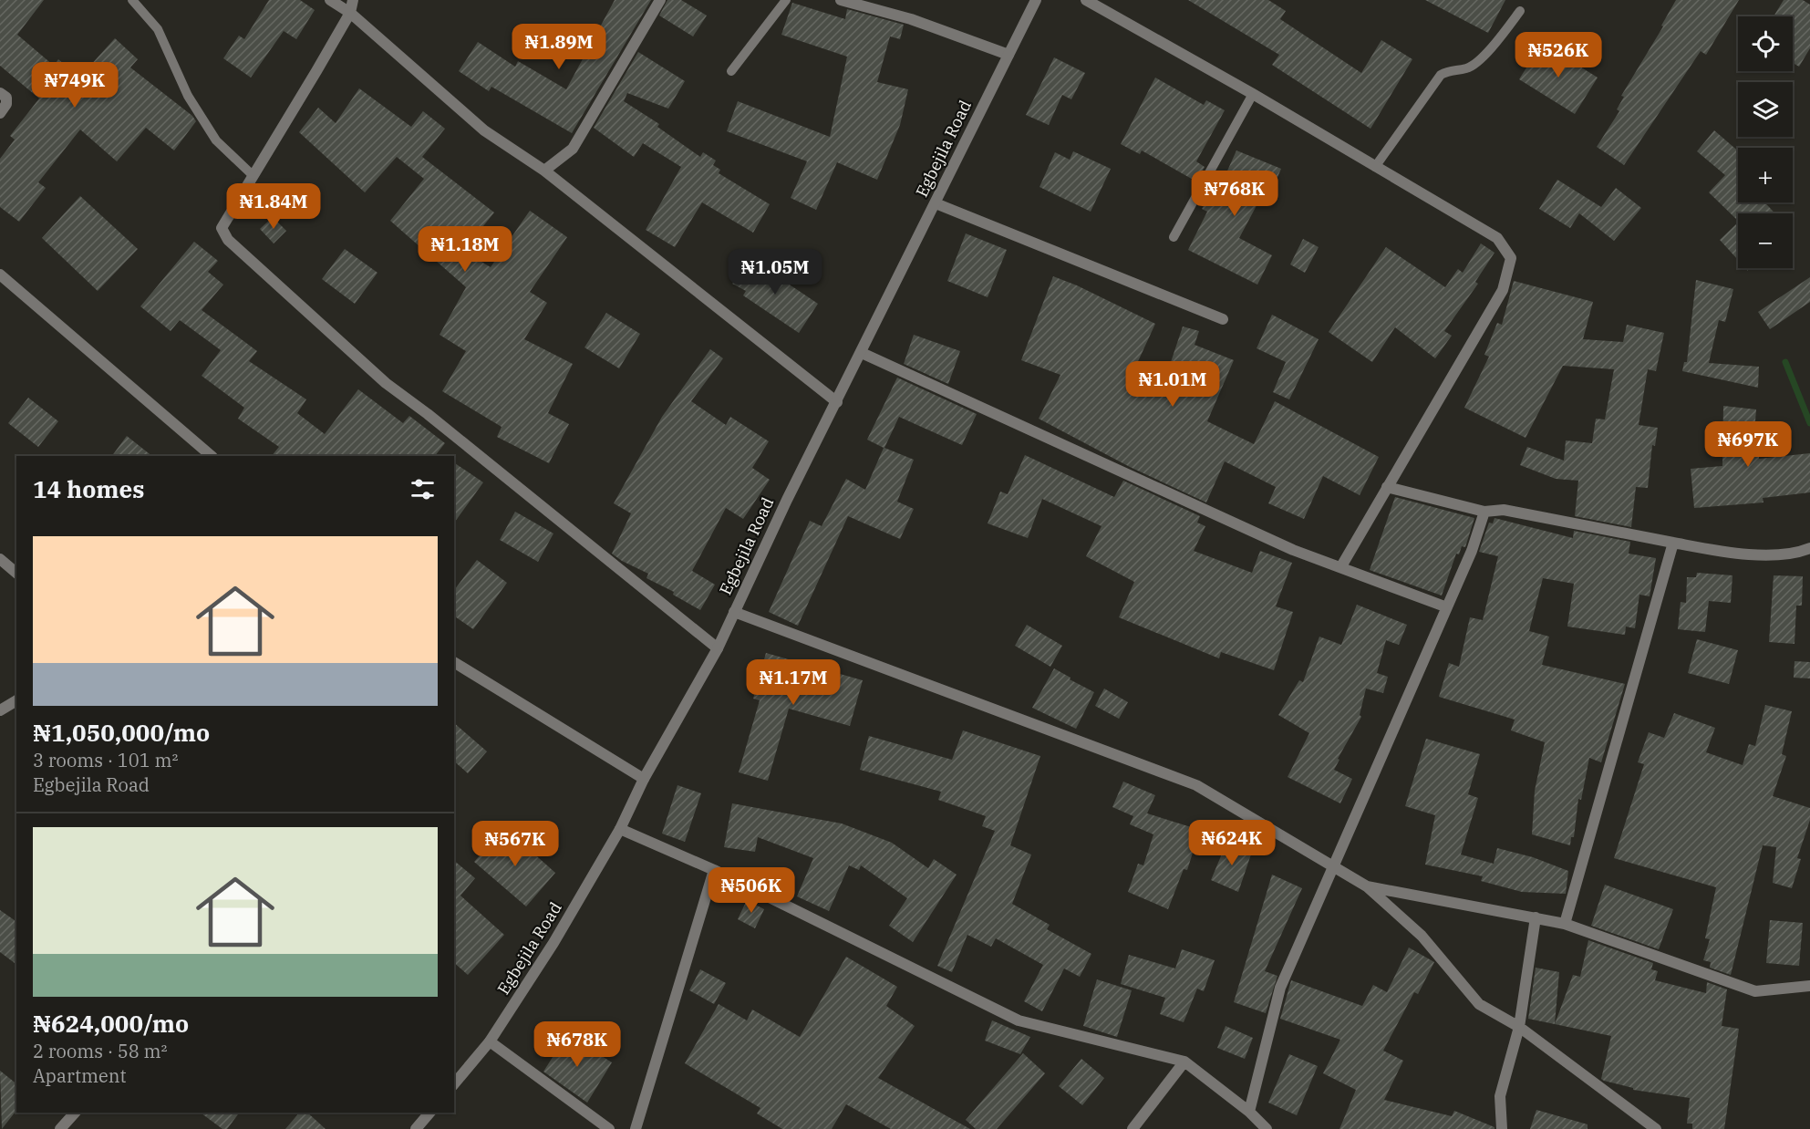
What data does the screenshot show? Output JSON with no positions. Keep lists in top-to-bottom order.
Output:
{
  "streets": {
    "street": ["Egbejila Road"]
  },
  "page": {
    "map_buttons": ["+", "−"],
    "price": [
      "₦1.89M",
      "₦526K",
      "₦749K",
      "₦768K",
      "₦1.84M",
      "₦1.18M",
      "₦1.05M",
      "₦1.01M",
      "₦697K",
      "₦1.17M",
      "₦624K",
      "₦567K",
      "₦506K",
      "₦678K"
    ],
    "heading": "14 homes",
    "list": [
      {
        "name": "₦1,050,000/mo",
        "note": "3 rooms · 101 m² · Egbejila Road"
      },
      {
        "name": "₦624,000/mo",
        "note": "2 rooms · 58 m² · Apartment"
      }
    ]
  }
}
